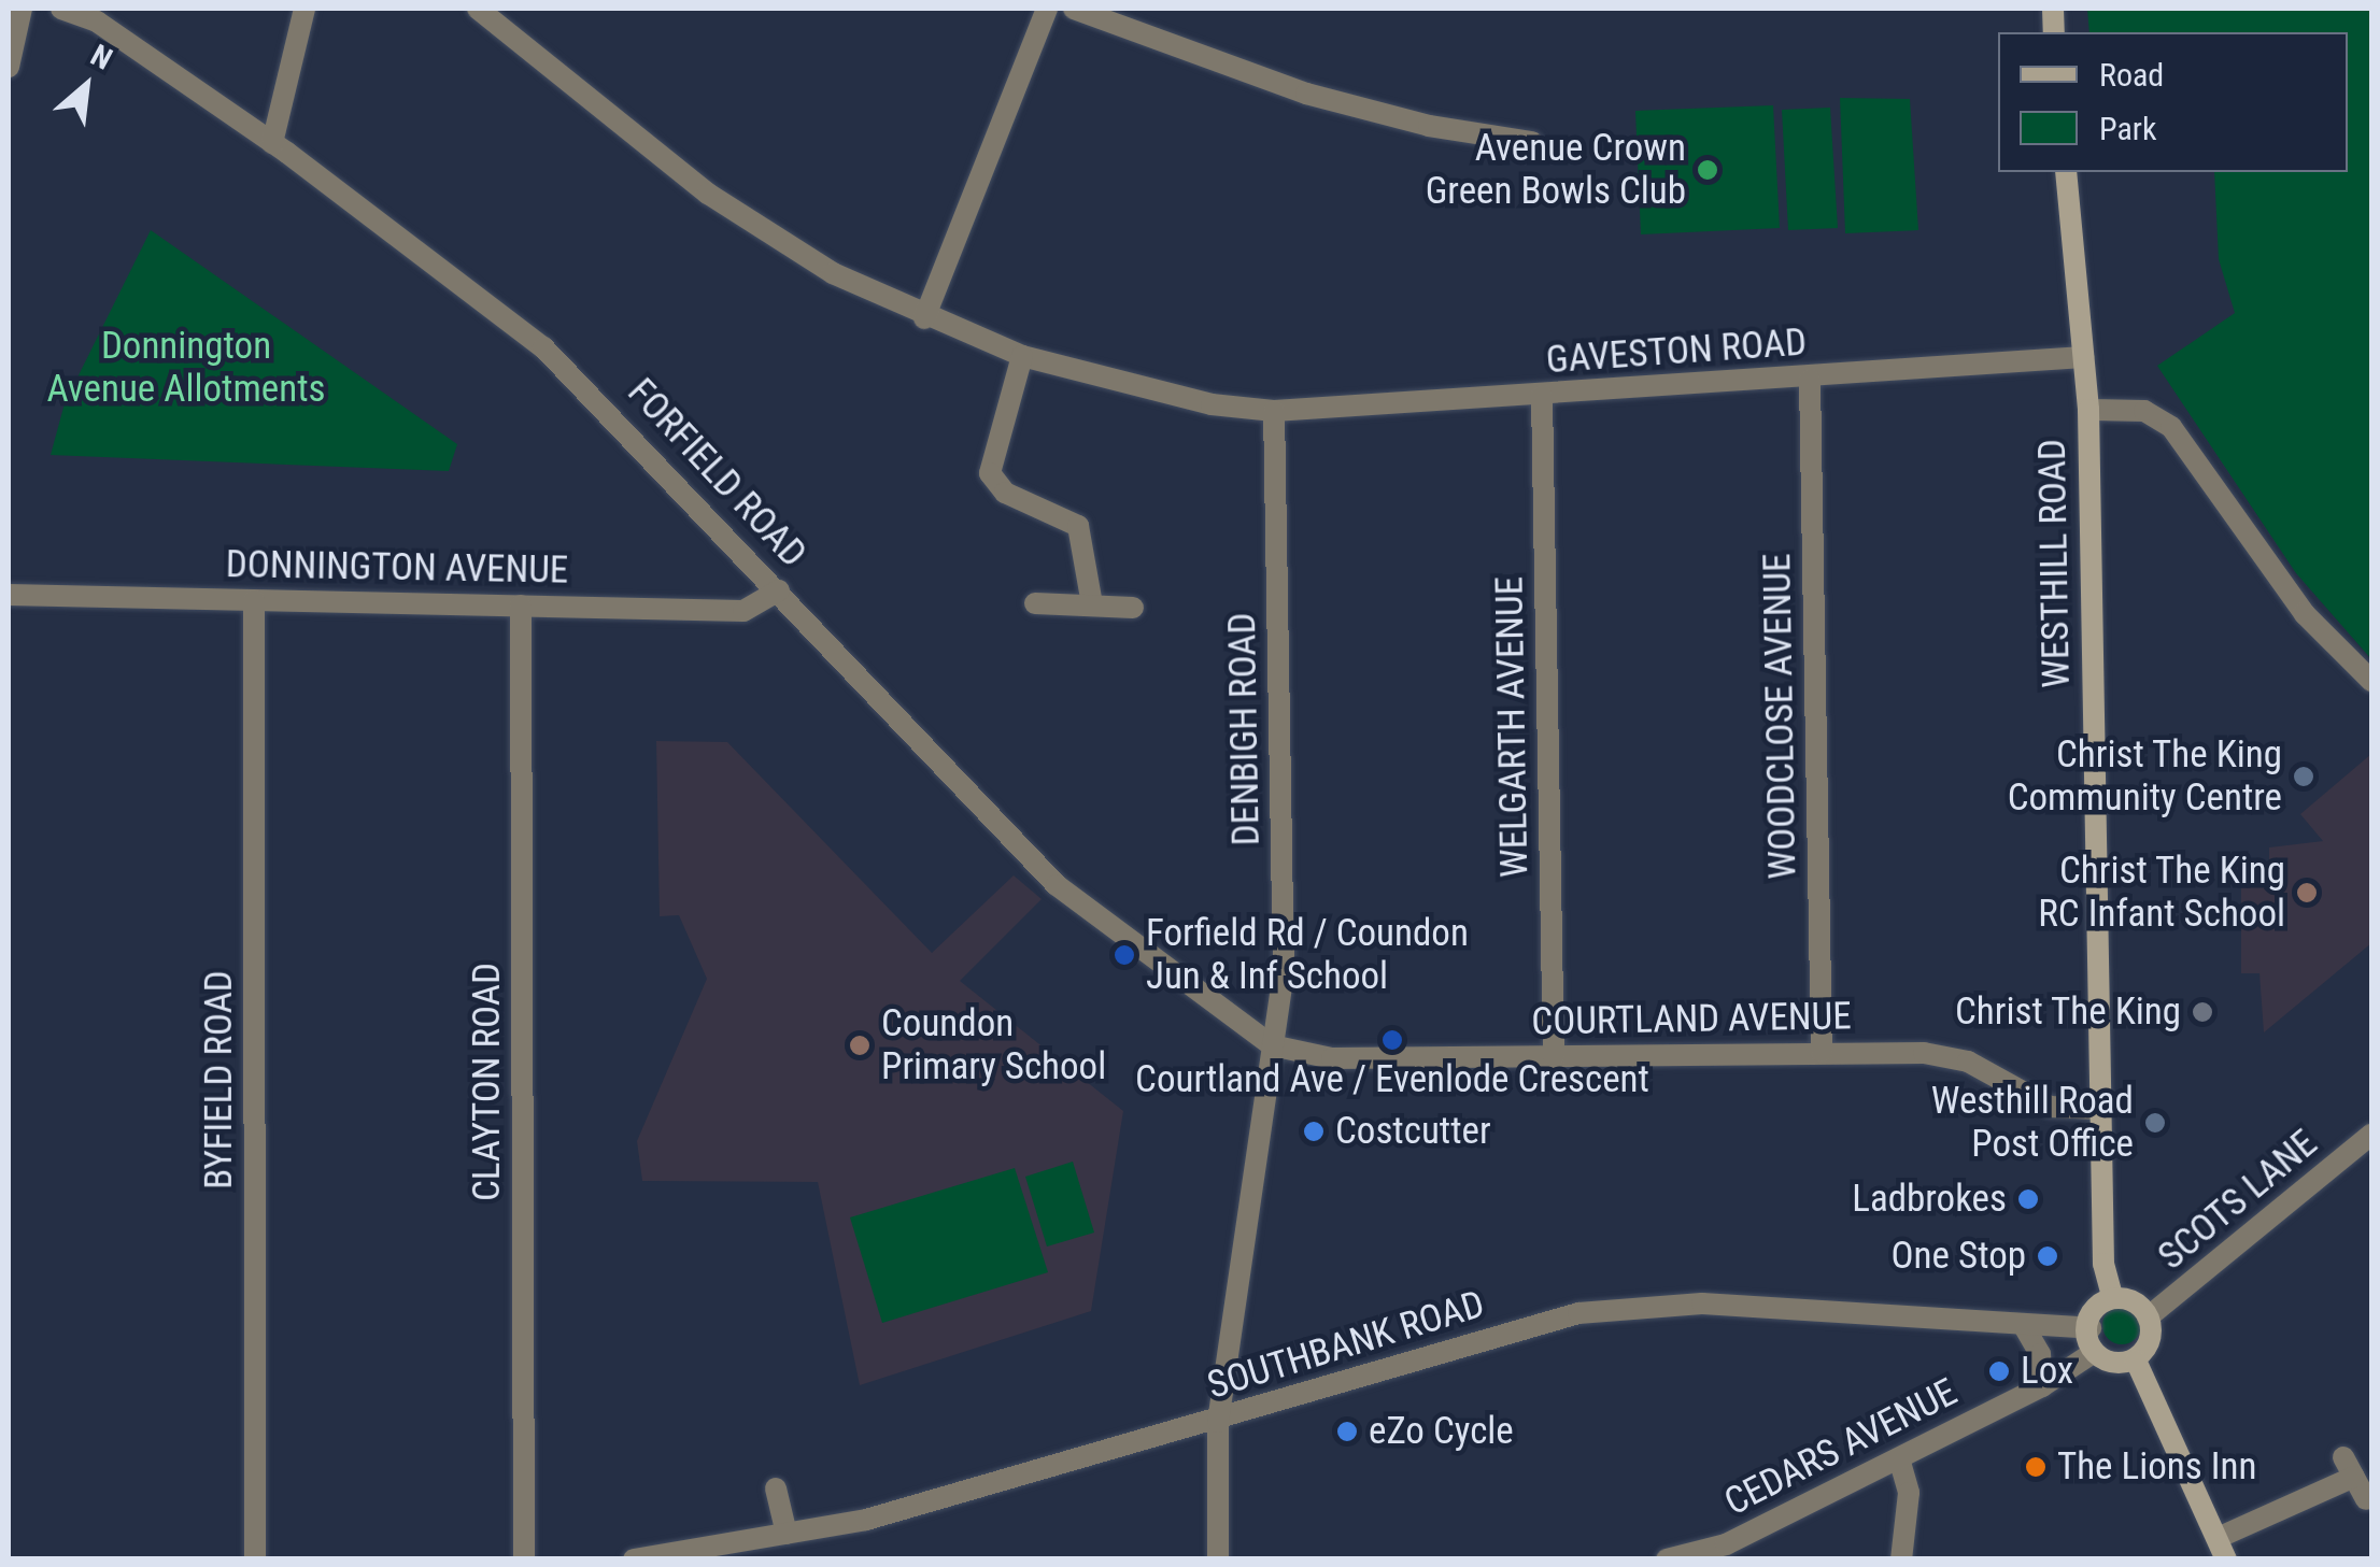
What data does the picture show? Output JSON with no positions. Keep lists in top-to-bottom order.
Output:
{
  "streets": {
    "street": [
      "GAVESTON ROAD",
      "FORFIELD ROAD",
      "WESTHILL ROAD",
      "DONNINGTON AVENUE",
      "WOODCLOSE AVENUE",
      "WELGARTH AVENUE",
      "DENBIGH ROAD",
      "COURTLAND AVENUE",
      "BYFIELD ROAD",
      "CLAYTON ROAD",
      "SCOTS LANE",
      "SOUTHBANK ROAD",
      "CEDARS AVENUE"
    ]
  },
  "crossings": [
    ["GAVESTON ROAD", "WESTHILL ROAD"],
    ["GAVESTON ROAD", "WOODCLOSE AVENUE"],
    ["GAVESTON ROAD", "WELGARTH AVENUE"],
    ["GAVESTON ROAD", "DENBIGH ROAD"],
    ["FORFIELD ROAD", "DONNINGTON AVENUE"],
    ["FORFIELD ROAD", "DENBIGH ROAD"],
    ["FORFIELD ROAD", "COURTLAND AVENUE"],
    ["WESTHILL ROAD", "COURTLAND AVENUE"],
    ["WESTHILL ROAD", "SCOTS LANE"],
    ["WESTHILL ROAD", "SOUTHBANK ROAD"],
    ["WESTHILL ROAD", "CEDARS AVENUE"],
    ["DONNINGTON AVENUE", "BYFIELD ROAD"],
    ["DONNINGTON AVENUE", "CLAYTON ROAD"],
    ["WOODCLOSE AVENUE", "COURTLAND AVENUE"],
    ["WELGARTH AVENUE", "COURTLAND AVENUE"],
    ["DENBIGH ROAD", "COURTLAND AVENUE"],
    ["DENBIGH ROAD", "SOUTHBANK ROAD"],
    ["SCOTS LANE", "SOUTHBANK ROAD"],
    ["SCOTS LANE", "CEDARS AVENUE"],
    ["SOUTHBANK ROAD", "CEDARS AVENUE"]
  ],
  "parks": ["Donnington Avenue Allotments"],
  "places": [
    "Avenue Crown Green Bowls Club",
    "Christ The King Community Centre",
    "Christ The King RC Infant School",
    "Forfield Rd / Coundon Jun & Inf School",
    "Christ The King",
    "Courtland Ave / Evenlode Crescent",
    "Coundon Primary School",
    "Westhill Road Post Office",
    "Costcutter",
    "Ladbrokes",
    "One Stop",
    "Lox",
    "eZo Cycle",
    "The Lions Inn"
  ],
  "legend": ["Road", "Park"],
  "north": "top right"
}
